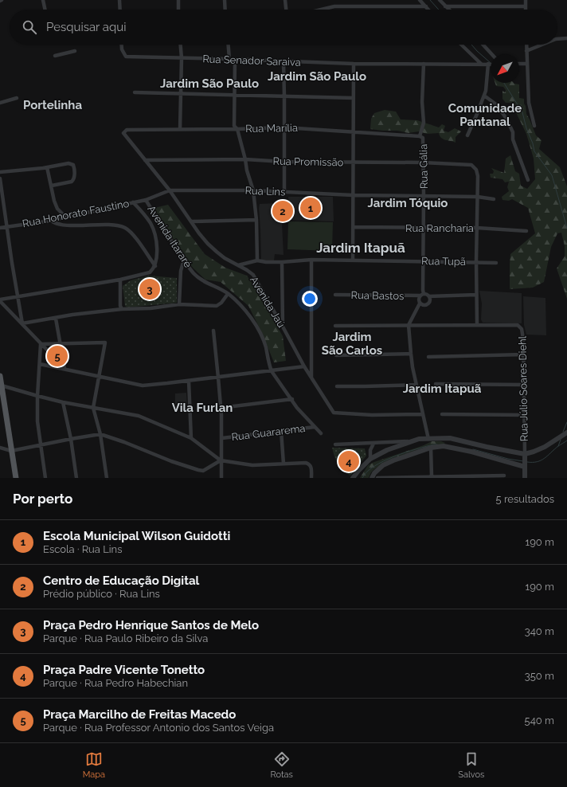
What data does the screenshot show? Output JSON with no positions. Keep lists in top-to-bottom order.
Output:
{
  "streets": {
    "street": [
      "Rua Senador Saraiva",
      "Rua Marília",
      "Rua Promissão",
      "Rua Gália",
      "Rua Lins",
      "Rua Honorato Faustino",
      "Rua Rancharia",
      "Avenida Itararé",
      "Rua Tupã",
      "Rua Bastos",
      "Avenida Jaú",
      "Rua Júlio Soares Diehl",
      "Rua Guararema"
    ]
  },
  "crossings": [
    ["Rua Marília", "Rua Gália"],
    ["Rua Marília", "Avenida Jaú"],
    ["Rua Promissão", "Rua Gália"],
    ["Rua Promissão", "Rua Lins"],
    ["Rua Promissão", "Avenida Jaú"],
    ["Rua Gália", "Rua Lins"],
    ["Rua Gália", "Rua Rancharia"],
    ["Rua Gália", "Rua Tupã"],
    ["Rua Gália", "Rua Bastos"],
    ["Rua Lins", "Rua Honorato Faustino"],
    ["Rua Lins", "Avenida Jaú"],
    ["Rua Honorato Faustino", "Avenida Itararé"],
    ["Rua Honorato Faustino", "Avenida Jaú"],
    ["Avenida Itararé", "Rua Guararema"],
    ["Rua Tupã", "Avenida Jaú"]
  ],
  "districts": [
    "Jardim São Paulo",
    "Jardim São Paulo",
    "Portelinha",
    "Comunidade Pantanal",
    "Jardim Tóquio",
    "Jardim Itapuã",
    "Jardim São Carlos",
    "Jardim Itapuã",
    "Vila Furlan"
  ],
  "north": "bottom left",
  "page": {
    "search": "Pesquisar aqui",
    "pins": [
      "1",
      "2",
      "3",
      "5",
      "4"
    ],
    "heading": ["Por perto", "5 resultados"],
    "list": [
      {
        "mark": "1",
        "name": "Escola Municipal Wilson Guidotti",
        "note": "Escola · Rua Lins",
        "value": "190 m"
      },
      {
        "mark": "2",
        "name": "Centro de Educação Digital",
        "note": "Prédio público · Rua Lins",
        "value": "190 m"
      },
      {
        "mark": "3",
        "name": "Praça Pedro Henrique Santos de Melo",
        "note": "Parque · Rua Paulo Ribeiro da Silva",
        "value": "340 m"
      },
      {
        "mark": "4",
        "name": "Praça Padre Vicente Tonetto",
        "note": "Parque · Rua Pedro Habechian",
        "value": "350 m"
      },
      {
        "mark": "5",
        "name": "Praça Marcilho de Freitas Macedo",
        "note": "Parque · Rua Professor Antonio dos Santos Veiga",
        "value": "540 m"
      }
    ],
    "nav": ["Mapa", "Rotas", "Salvos"]
  }
}
